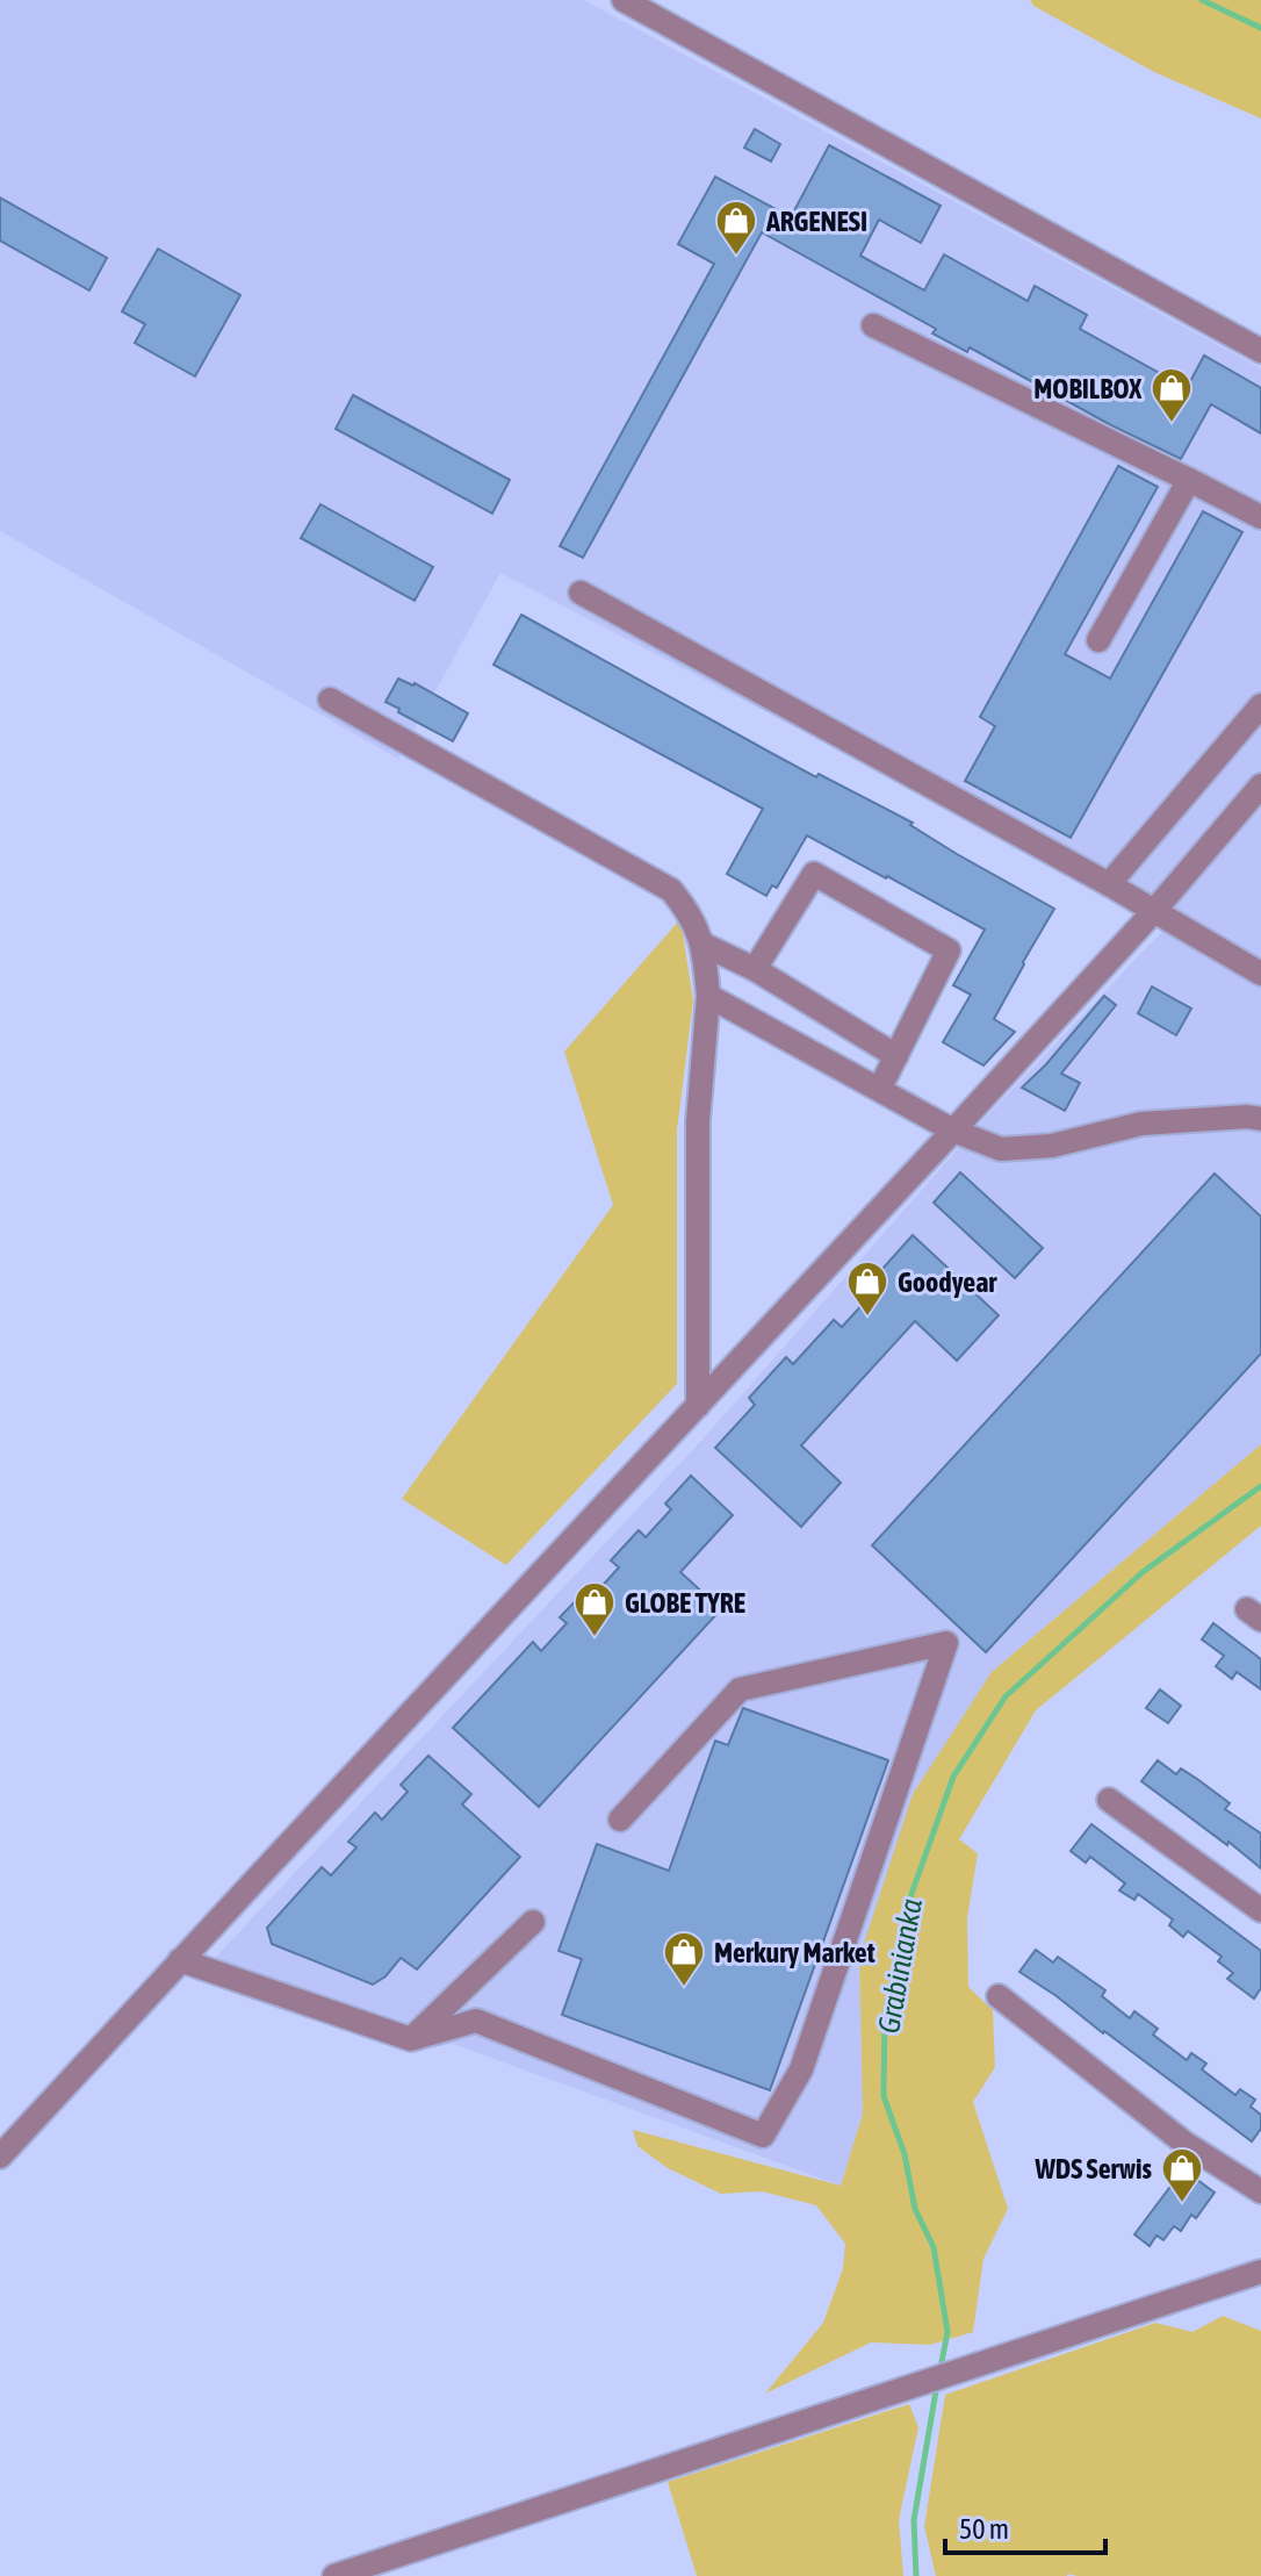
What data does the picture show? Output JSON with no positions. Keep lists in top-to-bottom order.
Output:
{
  "water": ["Grabinianka"],
  "places": {
    "shop": [
      "ARGENESI",
      "MOBILBOX",
      "Goodyear",
      "GLOBE TYRE",
      "Merkury Market",
      "WDS Serwis"
    ]
  },
  "scale_bar": "50 m"
}
